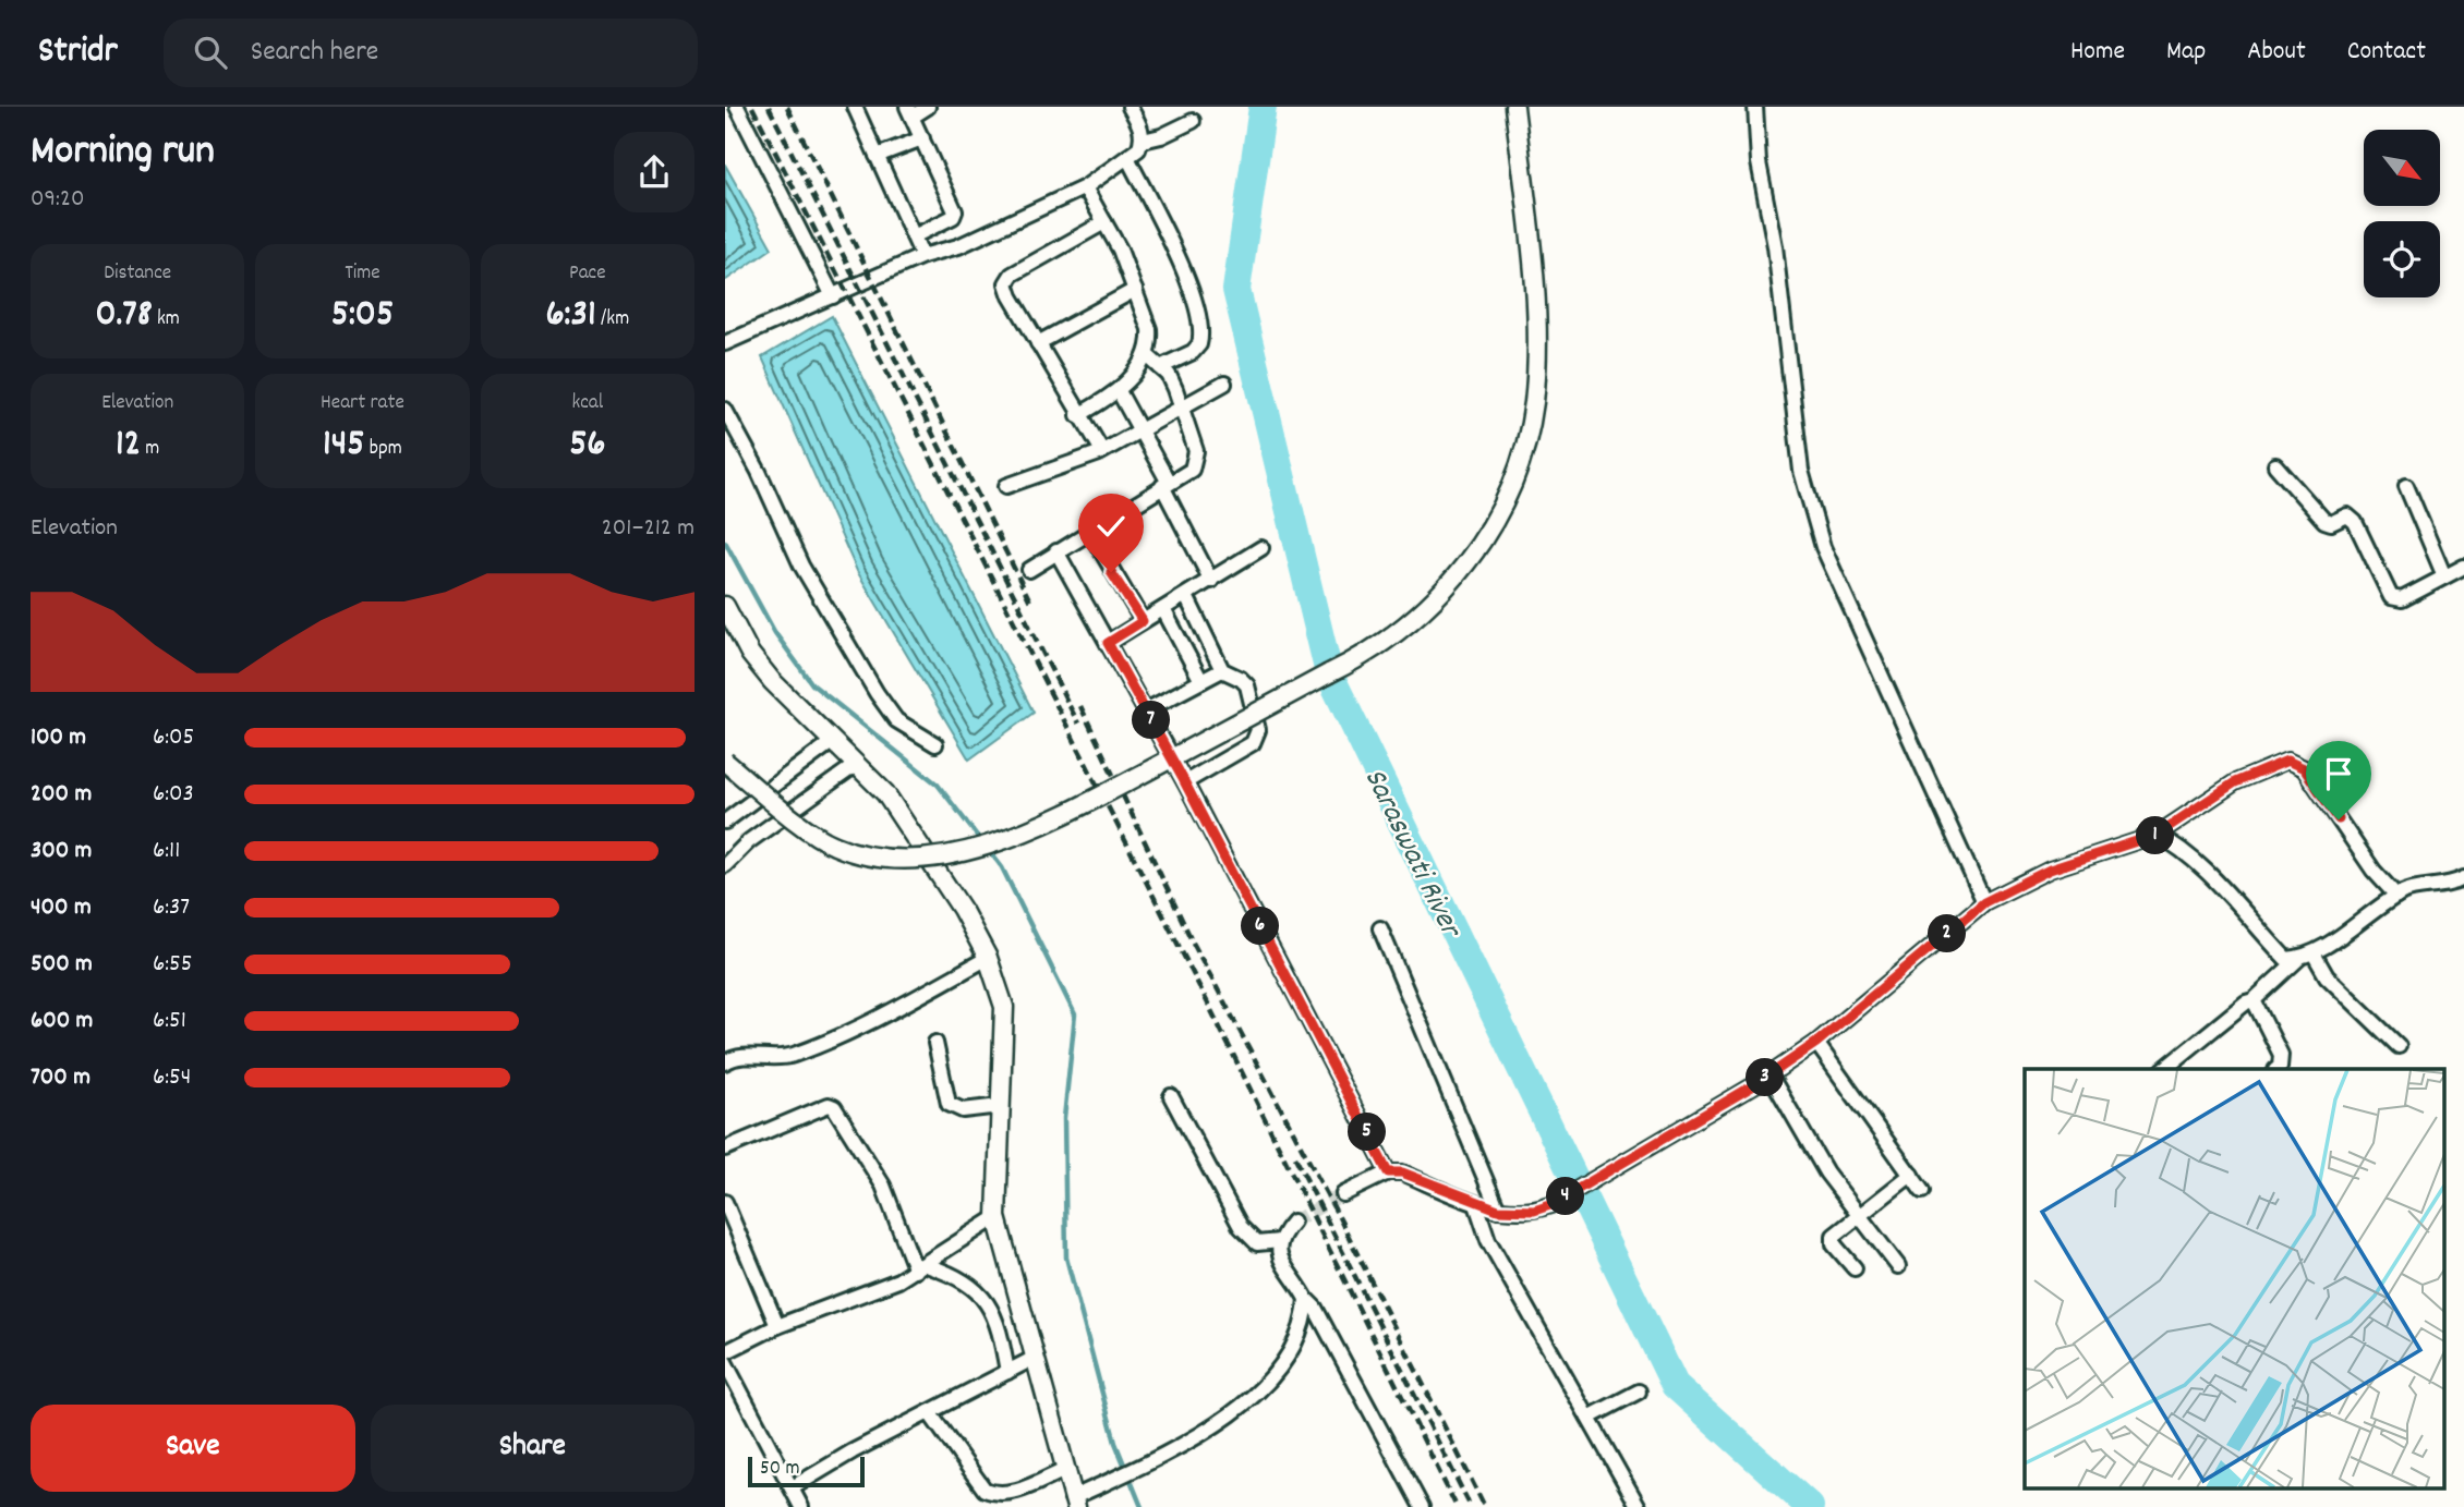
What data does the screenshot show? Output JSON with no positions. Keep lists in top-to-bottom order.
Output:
{
  "water": ["Saraswati River"],
  "scale_bar": "50 m",
  "north": "bottom right",
  "page": {
    "header": "Stridr",
    "search": "Search here",
    "nav": [
      "Home",
      "Map",
      "About",
      "Contact"
    ],
    "heading": ["Morning run", "09:20"],
    "stats": [
      ["Distance", "0.78 km"],
      ["Time", "5:05"],
      ["Pace", "6:31 /km"],
      ["Elevation", "12 m"],
      ["Heart rate", "145 bpm"],
      ["kcal", "56"]
    ],
    "chart": ["Elevation", "201–212 m"],
    "pins": [
      "7",
      "1",
      "6",
      "2",
      "3",
      "5",
      "4"
    ],
    "list": [
      {
        "name": "100 m",
        "note": "6:05"
      },
      {
        "name": "200 m",
        "note": "6:03"
      },
      {
        "name": "300 m",
        "note": "6:11"
      },
      {
        "name": "400 m",
        "note": "6:37"
      },
      {
        "name": "500 m",
        "note": "6:55"
      },
      {
        "name": "600 m",
        "note": "6:51"
      },
      {
        "name": "700 m",
        "note": "6:54"
      }
    ],
    "buttons": ["Save", "Share"],
    "scale": "50 m"
  }
}
